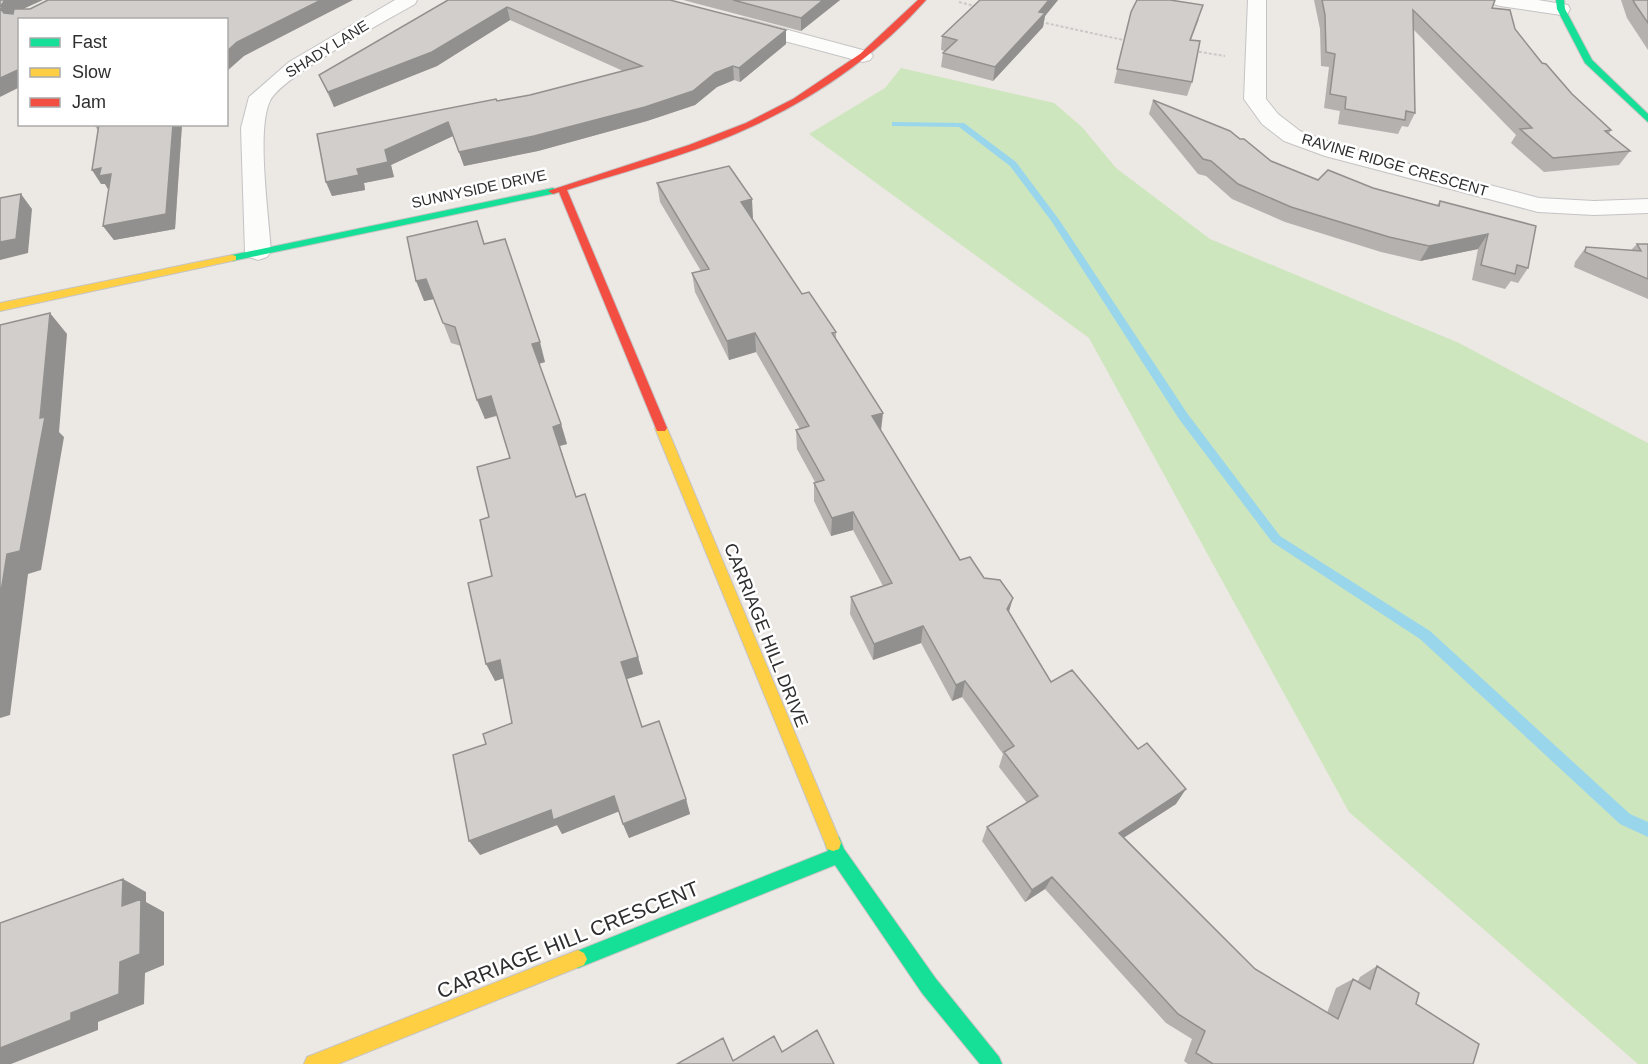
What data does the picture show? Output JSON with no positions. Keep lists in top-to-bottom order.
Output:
{
  "streets": {
    "street": [
      "SHADY LANE",
      "RAVINE RIDGE CRESCENT",
      "SUNNYSIDE DRIVE",
      "CARRIAGE HILL DRIVE",
      "CARRIAGE HILL CRESCENT"
    ]
  },
  "crossings": [
    ["SHADY LANE", "SUNNYSIDE DRIVE"],
    ["SUNNYSIDE DRIVE", "CARRIAGE HILL DRIVE"],
    ["CARRIAGE HILL DRIVE", "CARRIAGE HILL CRESCENT"]
  ],
  "legend": ["Fast", "Slow", "Jam"]
}
